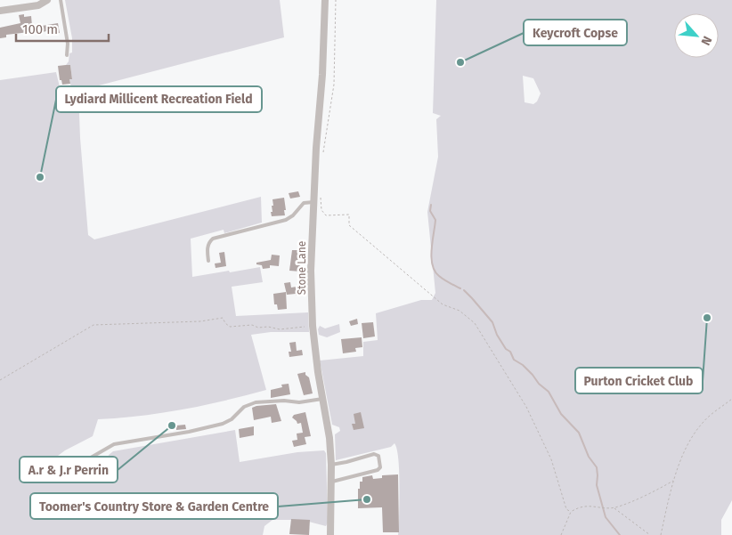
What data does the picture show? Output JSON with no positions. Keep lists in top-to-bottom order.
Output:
{
  "streets": {
    "street": ["Stone Lane"]
  },
  "places": [
    "Keycroft Copse",
    "Lydiard Millicent Recreation Field",
    "Purton Cricket Club",
    "A.r & J.r Perrin",
    "Toomer's Country Store & Garden Centre"
  ],
  "scale_bar": "100 m",
  "north": "bottom right"
}
